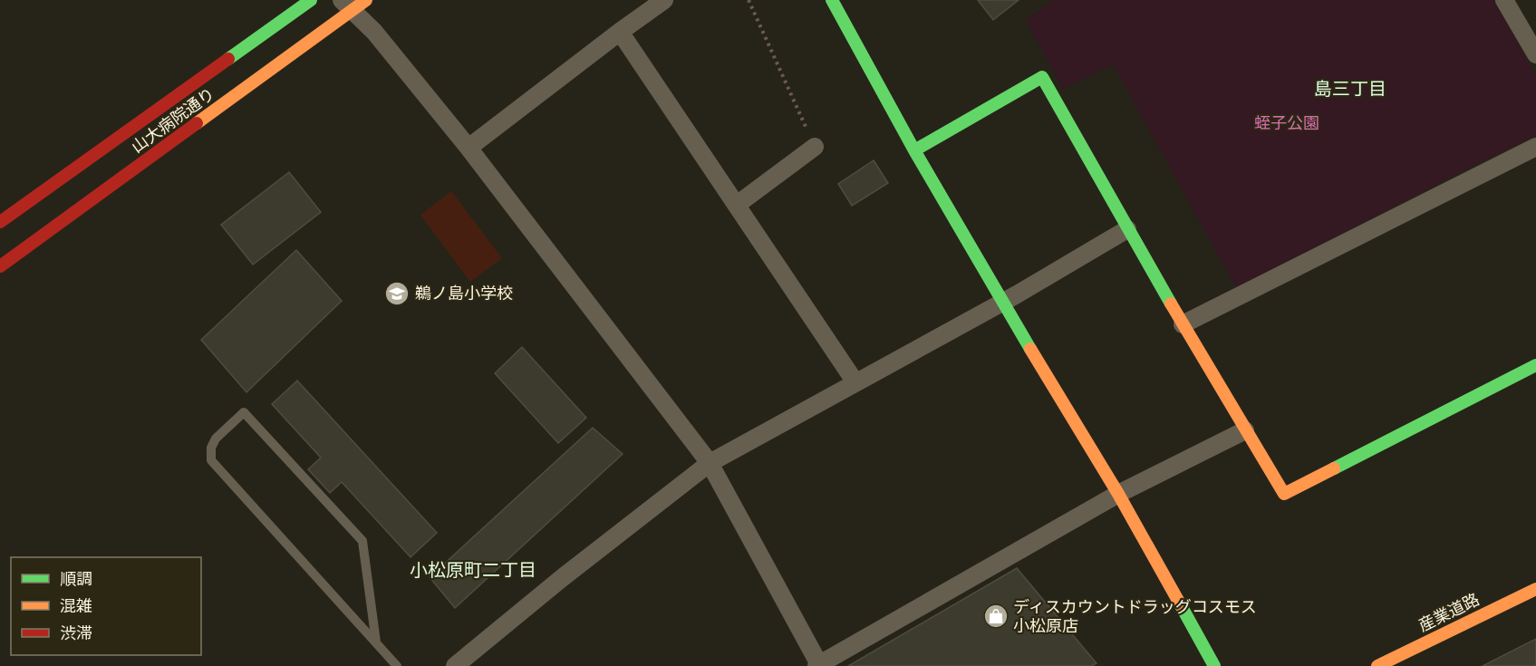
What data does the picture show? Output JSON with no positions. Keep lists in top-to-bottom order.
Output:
{
  "streets": {
    "street": ["山大病院通り", "産業道路"]
  },
  "districts": ["島三丁目", "小松原町二丁目"],
  "parks": ["蛭子公園"],
  "places": {
    "school or university": ["鵜ノ島小学校"],
    "shop": ["ディスカウントドラッグコスモス 小松原店"]
  },
  "legend": ["順調", "混雑", "渋滞"]
}
